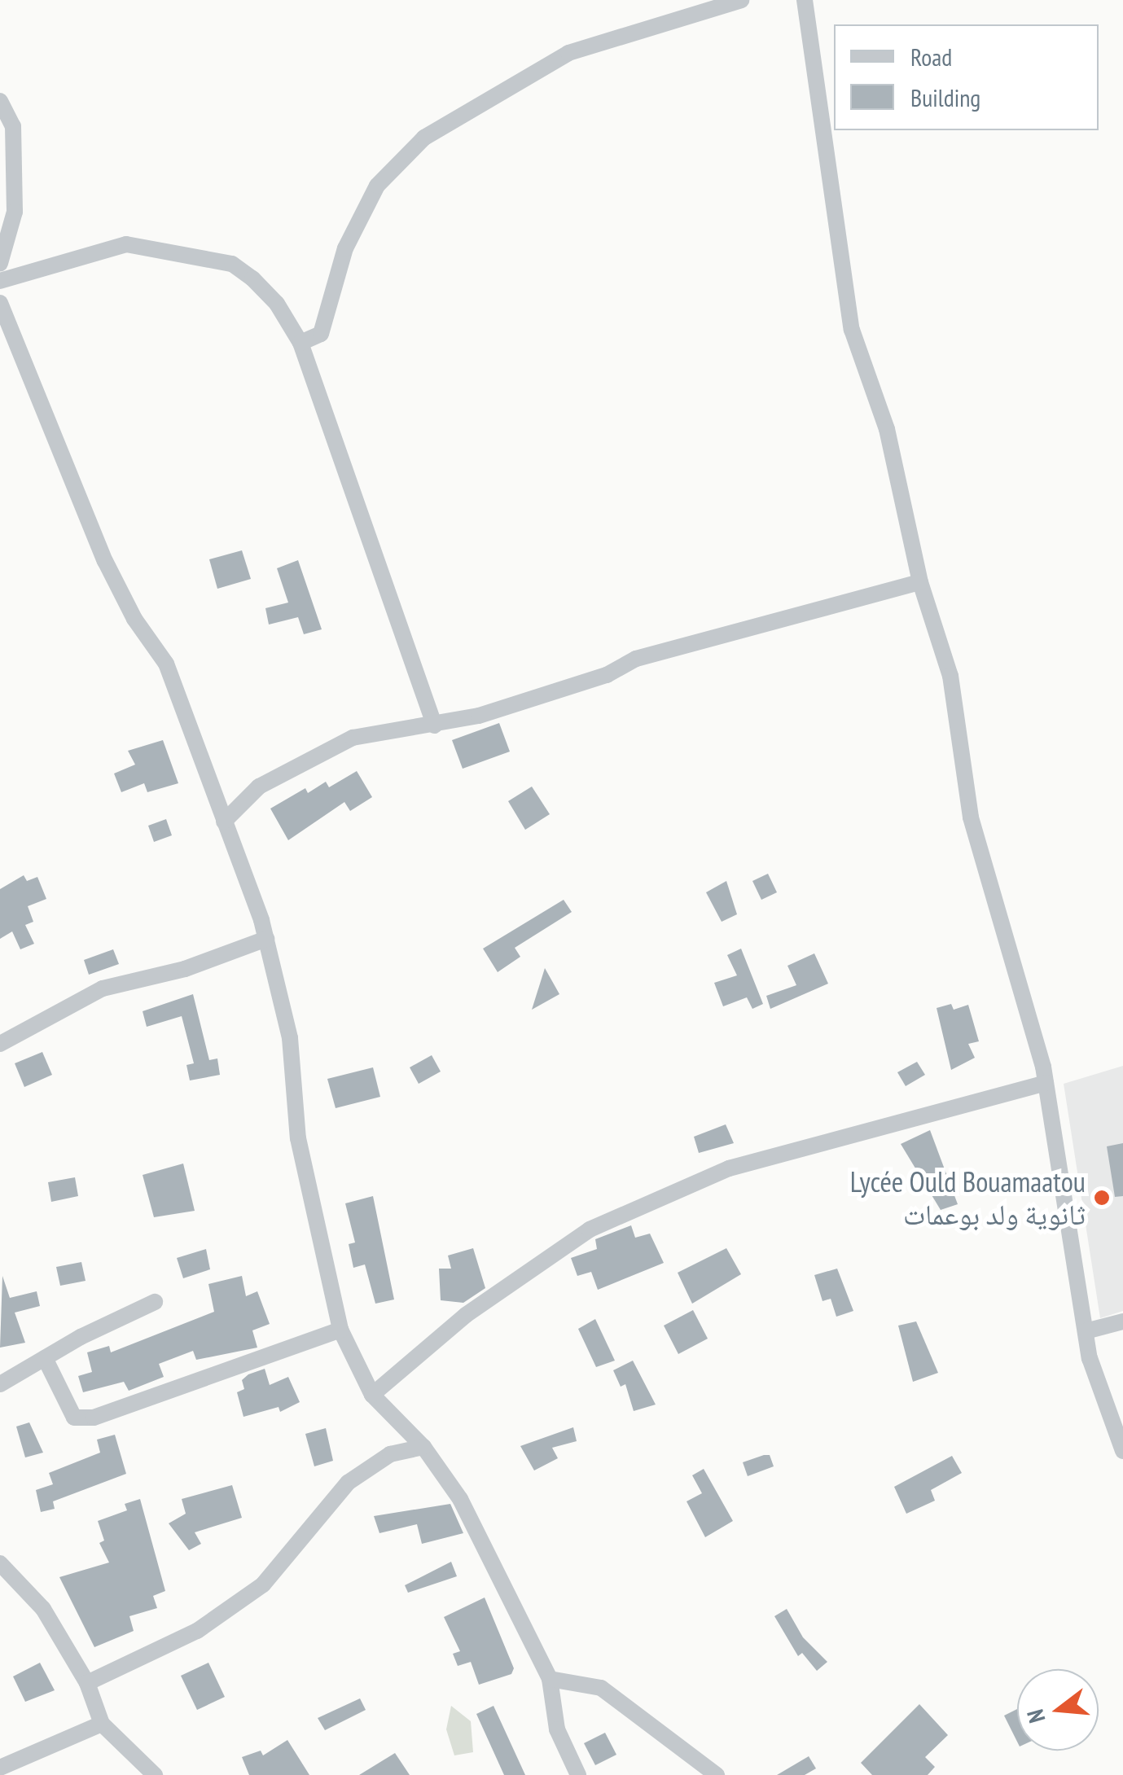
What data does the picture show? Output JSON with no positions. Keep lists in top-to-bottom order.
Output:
{
  "places": ["Lycée Ould Bouamaatou ثانوية ولد بوعمات"],
  "legend": ["Road", "Building"],
  "north": "left"
}
